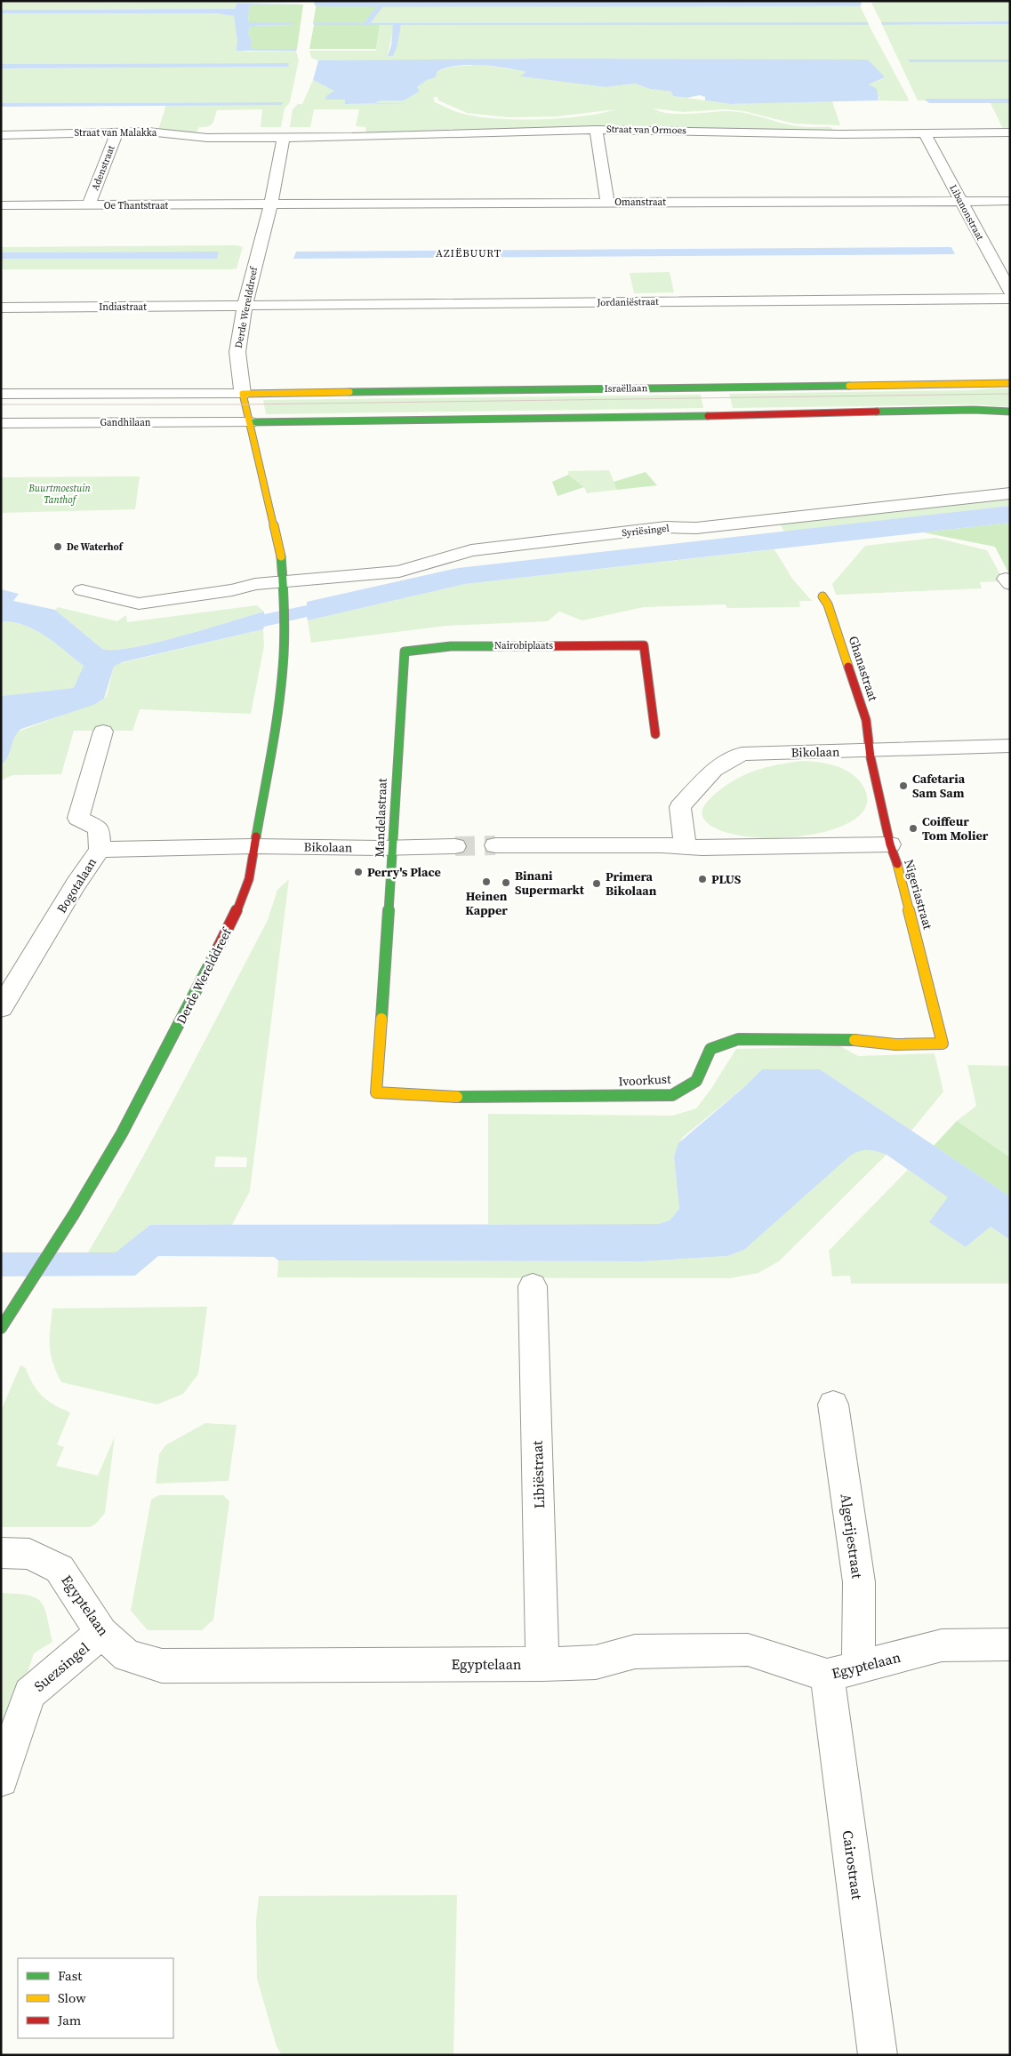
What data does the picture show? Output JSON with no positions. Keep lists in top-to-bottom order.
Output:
{
  "streets": {
    "street": [
      "Straat van Ormoes",
      "Straat van Malakka",
      "Adenstraat",
      "Omanstraat",
      "Oe Thantstraat",
      "Libanonstraat",
      "Jordaniëstraat",
      "Indiastraat",
      "Derde Werelddreef",
      "Israëllaan",
      "Gandhilaan",
      "Syriësingel",
      "Nairobiplaats",
      "Ghanastraat",
      "Bikolaan",
      "Mandelastraat",
      "Bogotalaan",
      "Nigeriastraat",
      "Ivoorkust",
      "Libiëstraat",
      "Algerijestraat",
      "Egyptelaan",
      "Suezsingel",
      "Cairostraat"
    ]
  },
  "crossings": [
    ["Straat van Ormoes", "Straat van Malakka"],
    ["Straat van Ormoes", "Libanonstraat"],
    ["Straat van Ormoes", "Derde Werelddreef"],
    ["Straat van Malakka", "Adenstraat"],
    ["Straat van Malakka", "Derde Werelddreef"],
    ["Adenstraat", "Oe Thantstraat"],
    ["Omanstraat", "Oe Thantstraat"],
    ["Omanstraat", "Libanonstraat"],
    ["Omanstraat", "Derde Werelddreef"],
    ["Oe Thantstraat", "Derde Werelddreef"],
    ["Libanonstraat", "Jordaniëstraat"],
    ["Jordaniëstraat", "Indiastraat"],
    ["Jordaniëstraat", "Derde Werelddreef"],
    ["Indiastraat", "Derde Werelddreef"],
    ["Derde Werelddreef", "Israëllaan"],
    ["Derde Werelddreef", "Gandhilaan"],
    ["Derde Werelddreef", "Syriësingel"],
    ["Derde Werelddreef", "Bikolaan"],
    ["Derde Werelddreef", "Bogotalaan"],
    ["Nairobiplaats", "Mandelastraat"],
    ["Ghanastraat", "Bikolaan"],
    ["Ghanastraat", "Nigeriastraat"],
    ["Bikolaan", "Mandelastraat"],
    ["Bikolaan", "Bogotalaan"],
    ["Bikolaan", "Nigeriastraat"],
    ["Mandelastraat", "Ivoorkust"],
    ["Nigeriastraat", "Ivoorkust"],
    ["Libiëstraat", "Egyptelaan"],
    ["Algerijestraat", "Egyptelaan"],
    ["Algerijestraat", "Cairostraat"],
    ["Egyptelaan", "Suezsingel"],
    ["Egyptelaan", "Cairostraat"]
  ],
  "districts": ["AZIËBUURT"],
  "parks": ["Buurtmoestuin Tanthof"],
  "places": [
    "De Waterhof",
    "Cafetaria Sam Sam",
    "Coiffeur Tom Molier",
    "Perry's Place",
    "PLUS",
    "Heinen Kapper",
    "Binani Supermarkt",
    "Primera Bikolaan"
  ],
  "legend": ["Fast", "Slow", "Jam"]
}
